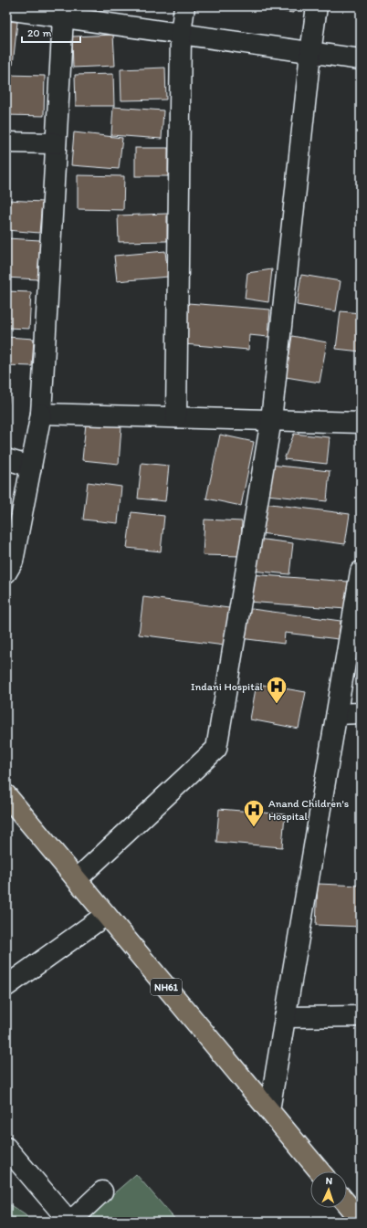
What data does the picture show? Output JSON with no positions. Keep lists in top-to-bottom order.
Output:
{
  "streets": {
    "main road": ["NH61"]
  },
  "places": {
    "hospital": ["Indani Hospital", "Anand Children's Hospital"]
  },
  "scale_bar": "20 m",
  "north": "top"
}
